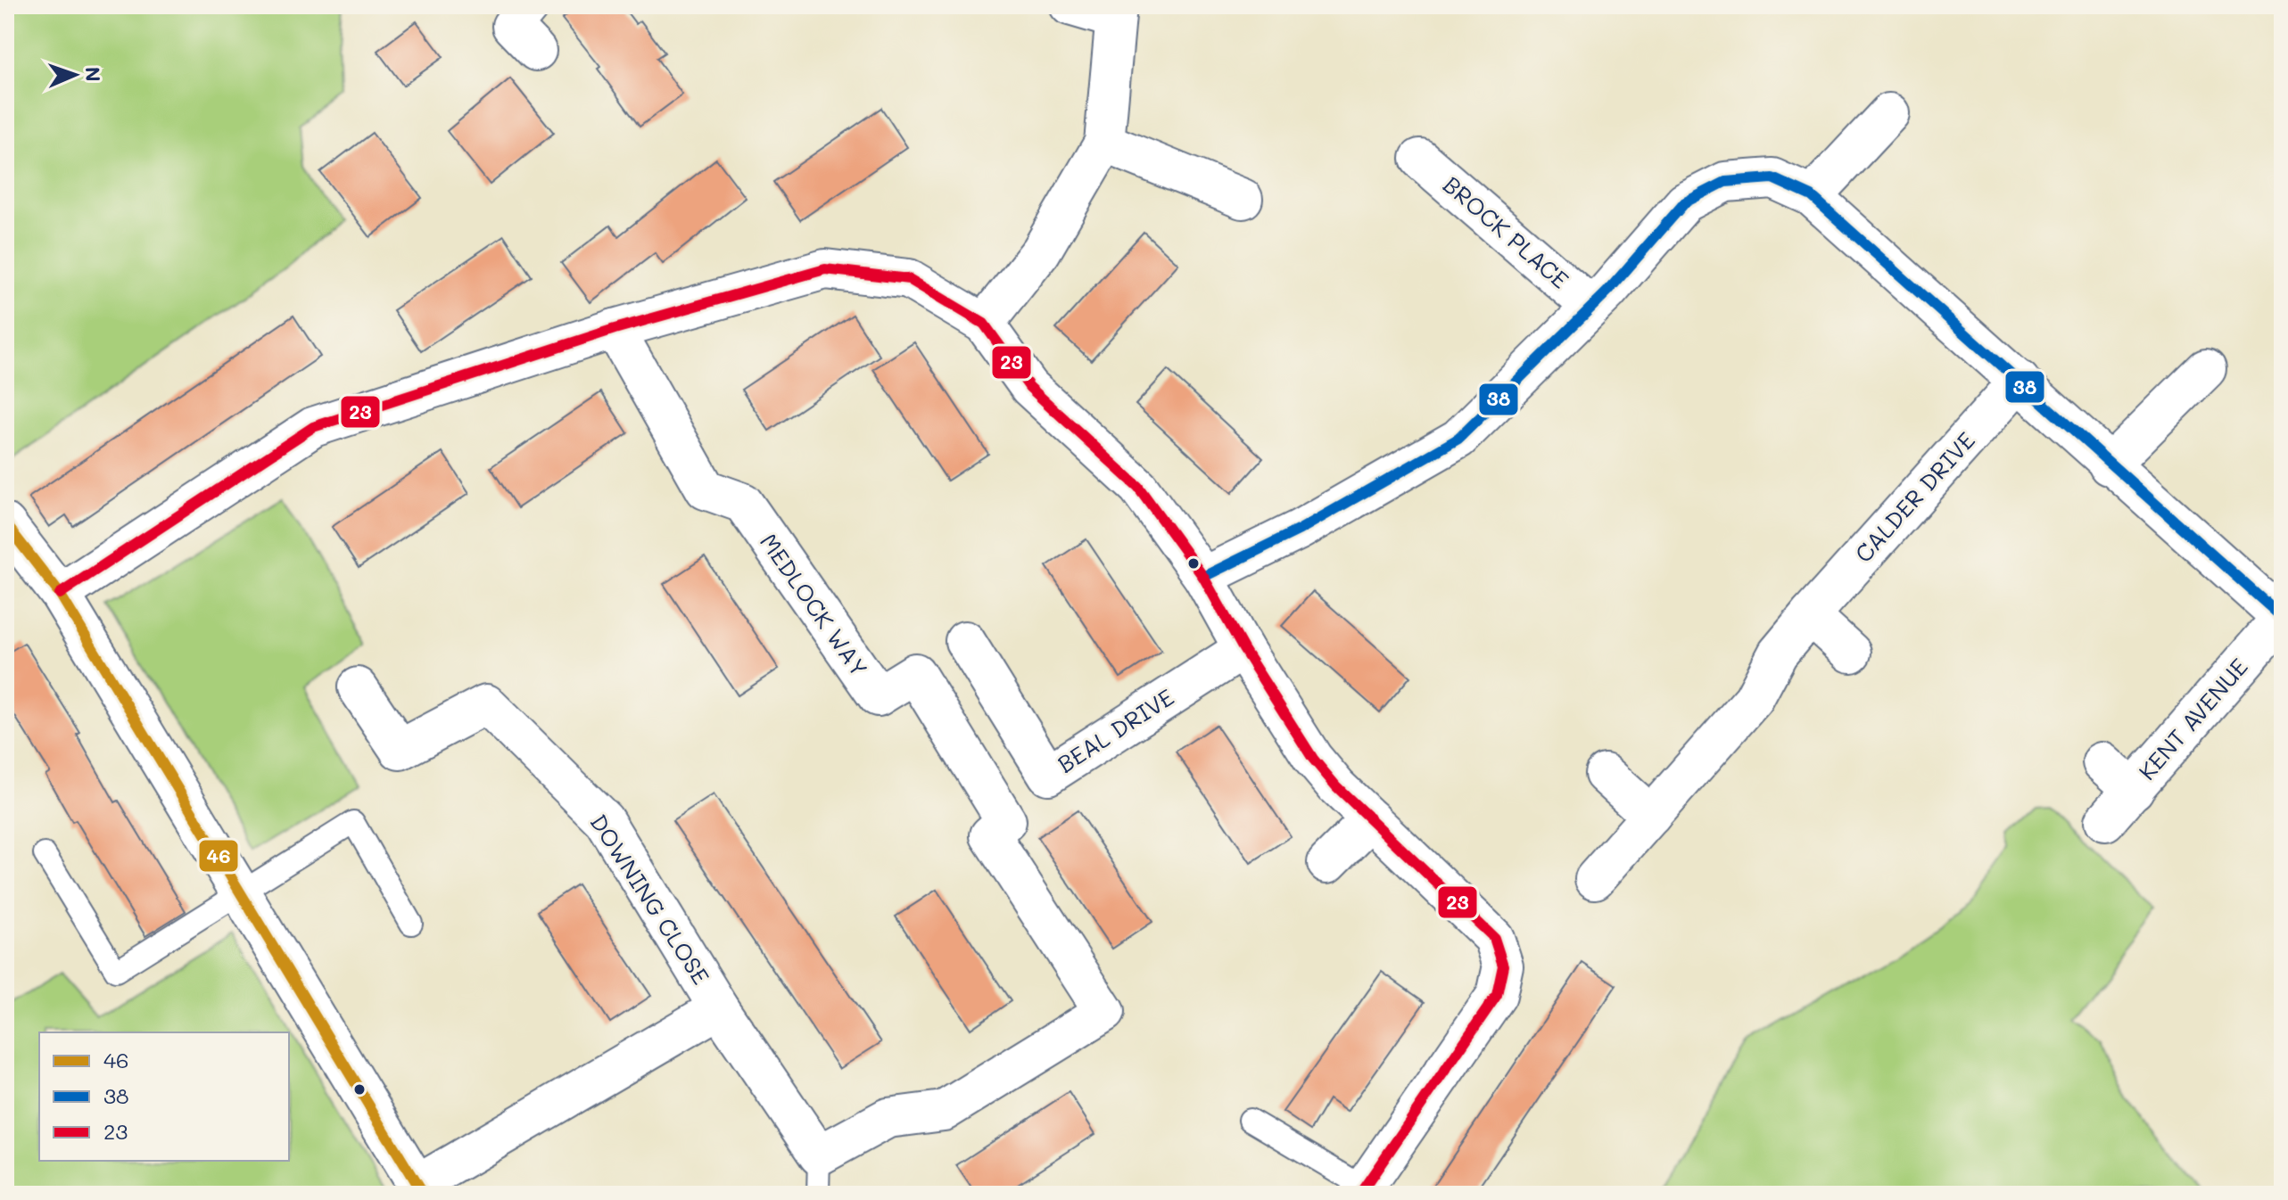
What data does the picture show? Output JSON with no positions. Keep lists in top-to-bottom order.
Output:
{
  "streets": {
    "street": [
      "BROCK PLACE",
      "CALDER DRIVE",
      "MEDLOCK WAY",
      "KENT AVENUE",
      "BEAL DRIVE",
      "DOWNING CLOSE"
    ]
  },
  "lines": ["transit line 38", "transit line 23", "transit line 46"],
  "legend": ["46", "38", "23"],
  "north": "right"
}
